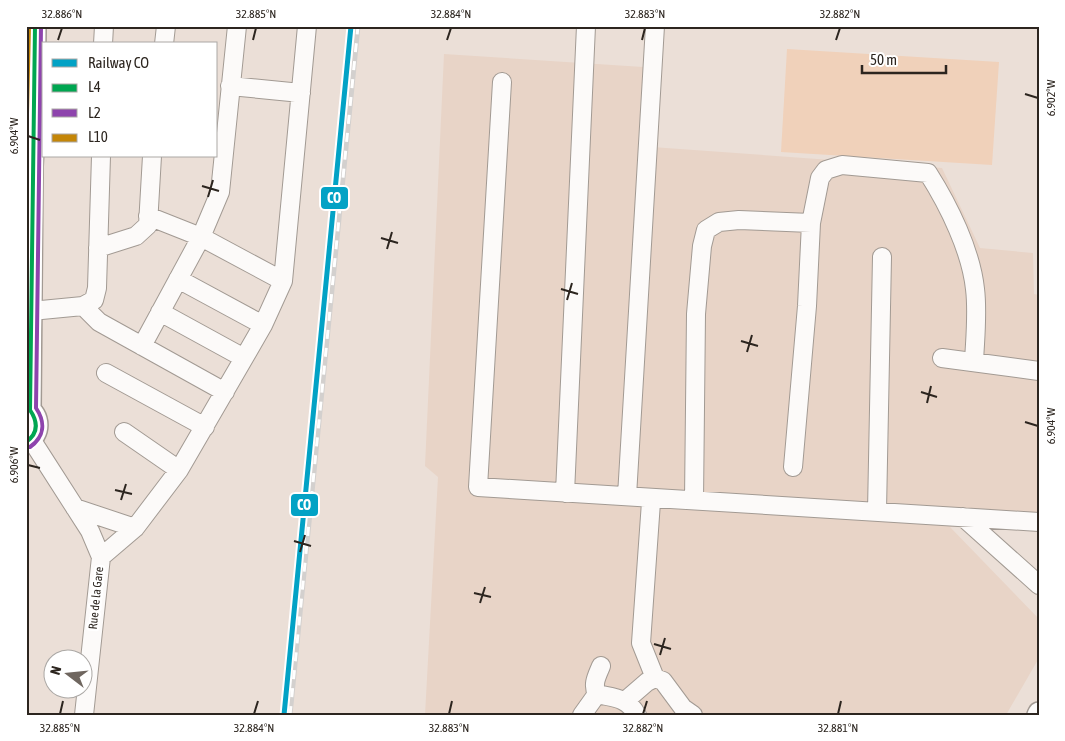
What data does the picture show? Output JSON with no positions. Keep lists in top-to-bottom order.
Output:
{
  "streets": {
    "street": ["Rue de la Gare"]
  },
  "lines": [
    "rail line CO",
    "transit line L4",
    "transit line L2",
    "transit line L10"
  ],
  "legend": [
    "Railway CO",
    "L4",
    "L2",
    "L10"
  ],
  "scale_bar": "50 m",
  "north": "left",
  "coordinates": [
    "32.886°N",
    "32.885°N",
    "32.884°N",
    "32.883°N",
    "32.882°N",
    "6.902°W",
    "6.904°W",
    "6.906°W",
    "32.881°N"
  ]
}
